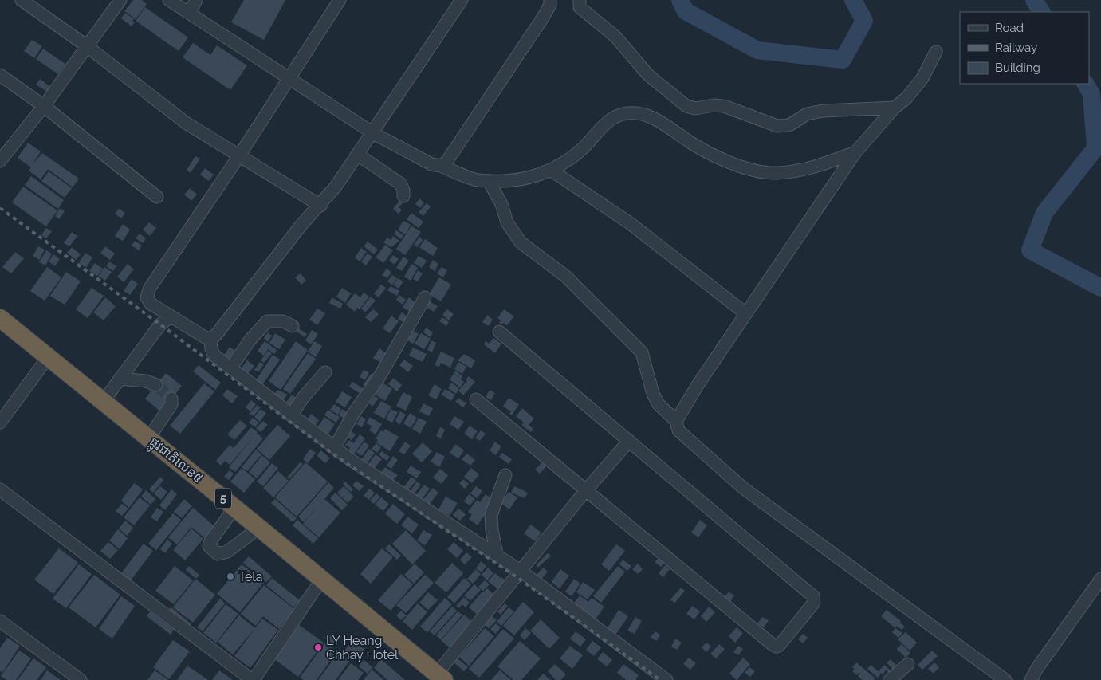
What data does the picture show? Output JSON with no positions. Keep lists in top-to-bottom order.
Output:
{
  "streets": {
    "highway": ["ផ្លូវជាតិលេខ៥", "5"]
  },
  "places": ["Tela", "LY Heang Chhay Hotel"],
  "legend": ["Road", "Railway", "Building"]
}
